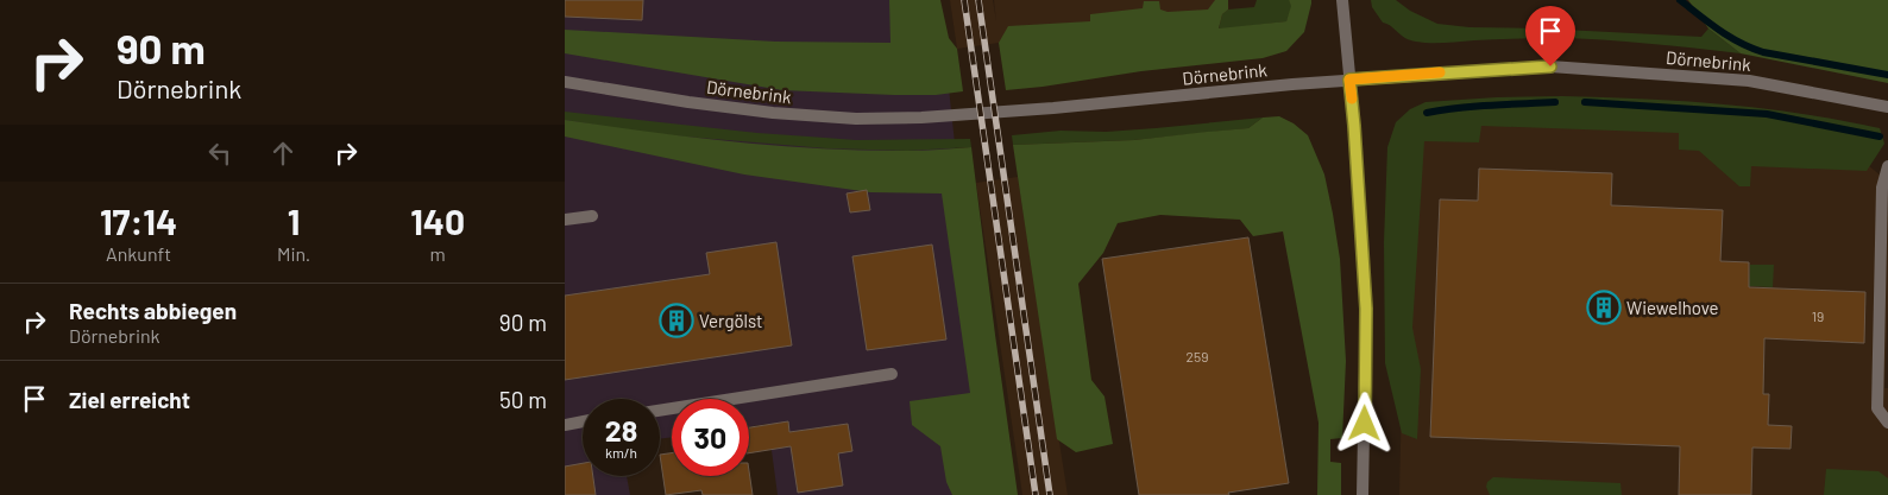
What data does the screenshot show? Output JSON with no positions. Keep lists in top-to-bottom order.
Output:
{
  "streets": {
    "street": ["Dörnebrink"]
  },
  "places": {
    "building": ["Wiewelhove", "Vergölst"]
  },
  "house_numbers": ["19", "259"],
  "page": {
    "turn": ["90 m", "Dörnebrink"],
    "eta": [
      "17:14",
      "Ankunft",
      "1",
      "Min.",
      "140",
      "m"
    ],
    "list": [
      {
        "name": "Rechts abbiegen",
        "note": "Dörnebrink",
        "value": "90 m"
      },
      {
        "name": "Ziel erreicht",
        "value": "50 m"
      }
    ],
    "speed": "28 km/h",
    "limit": "30"
  }
}
